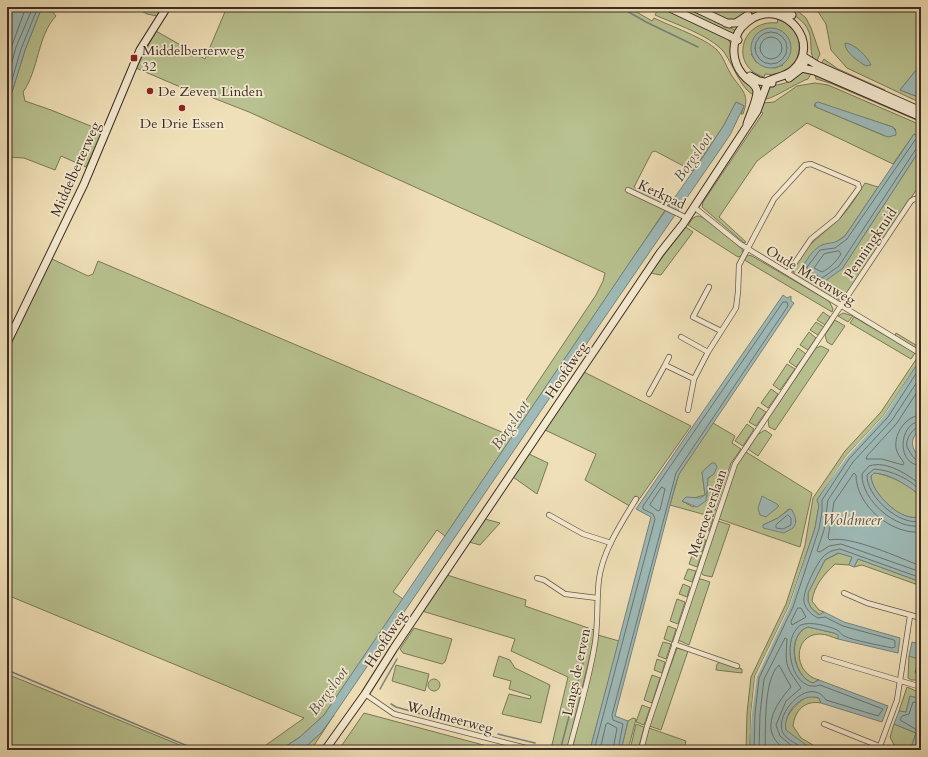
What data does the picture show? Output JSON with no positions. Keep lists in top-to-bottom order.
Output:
{
  "streets": {
    "main road": ["Middelberterweg", "Hoofdweg"],
    "street": [
      "Kerkpad",
      "Penningkruid",
      "Oude Merenweg",
      "Meeroeverslaan",
      "Langs de erven",
      "Woldmeerweg"
    ]
  },
  "crossings": [
    ["Kerkpad", "Hoofdweg"],
    ["Penningkruid", "Oude Merenweg"],
    ["Penningkruid", "Meeroeverslaan"],
    ["Oude Merenweg", "Hoofdweg"],
    ["Oude Merenweg", "Meeroeverslaan"],
    ["Hoofdweg", "Woldmeerweg"]
  ],
  "water": ["Borgsloot", "Woldmeer"],
  "places": {
    "transit": ["Middelberterweg 32"],
    "other": ["De Zeven Linden", "De Drie Essen"]
  }
}
